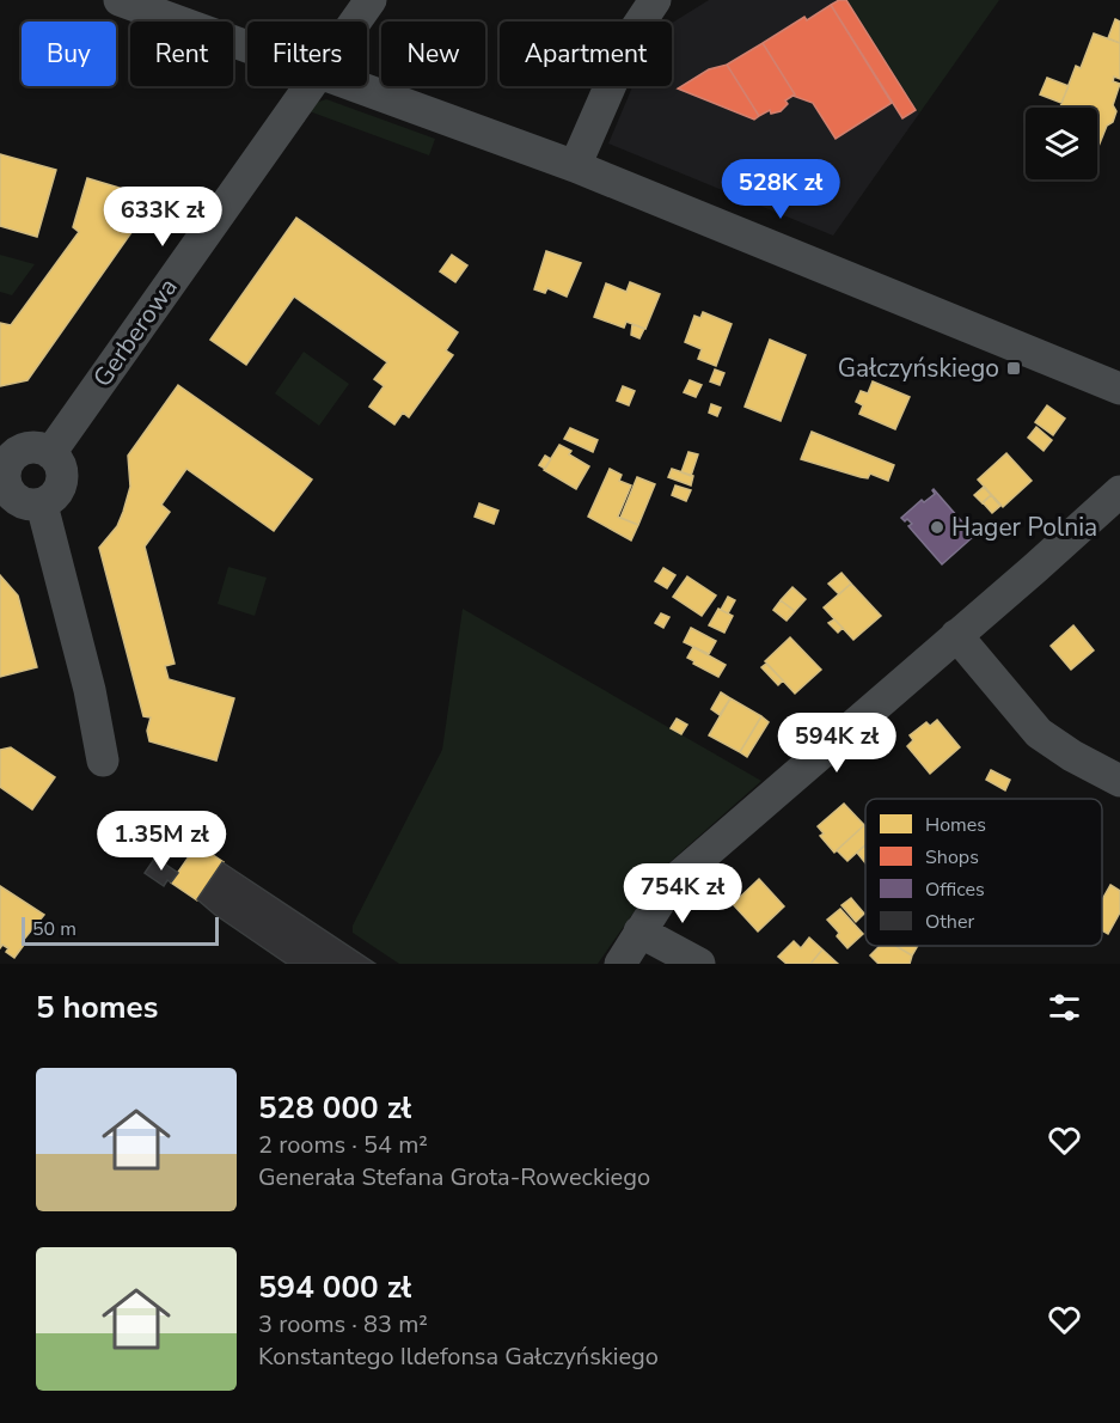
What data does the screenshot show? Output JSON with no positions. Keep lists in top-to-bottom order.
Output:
{
  "streets": {
    "street": ["Gerberowa"]
  },
  "places": {
    "transit": ["Gałczyńskiego"],
    "other": ["Hager Polnia"]
  },
  "legend": [
    "Homes",
    "Shops",
    "Offices",
    "Other"
  ],
  "scale_bar": "50 m",
  "page": {
    "chip": [
      "Buy",
      "Rent",
      "Filters",
      "New",
      "Apartment"
    ],
    "price": [
      "528K zł",
      "633K zł",
      "594K zł",
      "1.35M zł",
      "754K zł"
    ],
    "scale": "50 m",
    "heading": "5 homes",
    "list": [
      {
        "name": "528 000 zł",
        "note": "2 rooms · 54 m² · Generała Stefana Grota-Roweckiego"
      },
      {
        "name": "594 000 zł",
        "note": "3 rooms · 83 m² · Konstantego Ildefonsa Gałczyńskiego"
      }
    ]
  }
}
